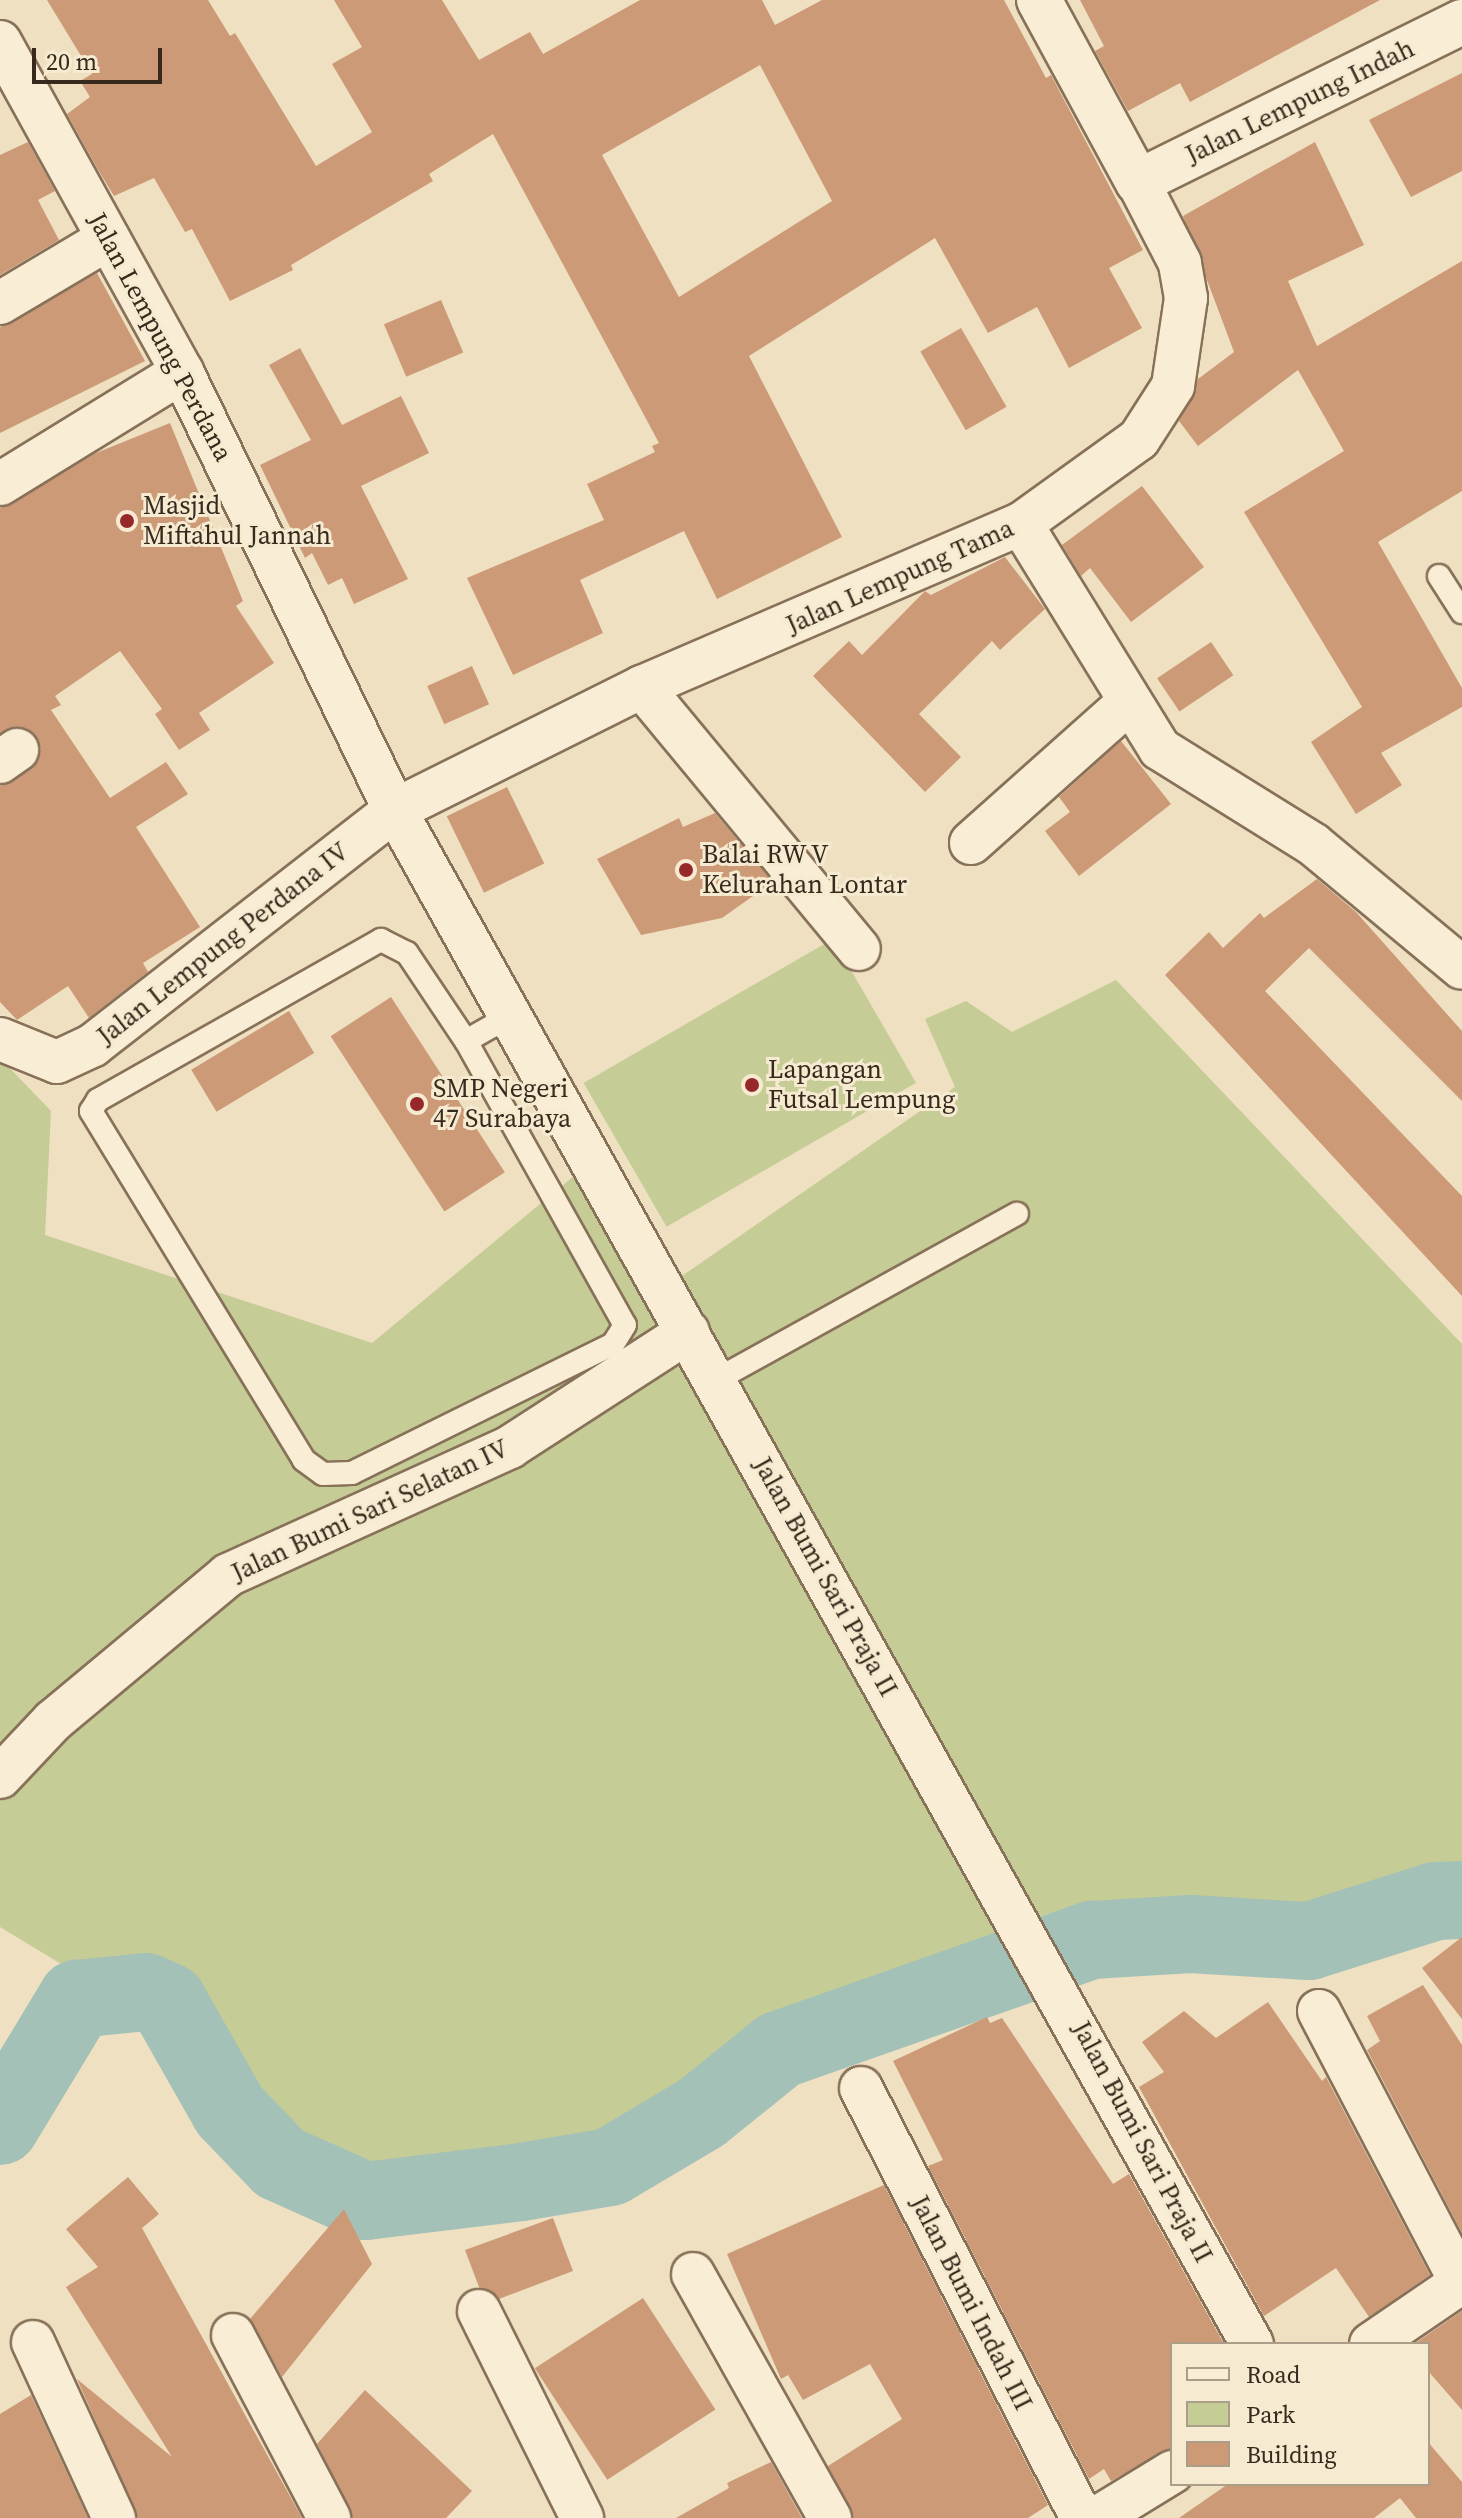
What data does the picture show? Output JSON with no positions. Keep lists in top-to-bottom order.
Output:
{
  "streets": {
    "street": [
      "Jalan Lempung Indah",
      "Jalan Lempung Perdana",
      "Jalan Lempung Tama",
      "Jalan Lempung Perdana IV",
      "Jalan Bumi Sari Selatan IV",
      "Jalan Bumi Sari Praja II",
      "Jalan Bumi Indah III"
    ]
  },
  "crossings": [
    ["Jalan Lempung Indah", "Jalan Lempung Tama"],
    ["Jalan Lempung Perdana", "Jalan Lempung Tama"],
    ["Jalan Lempung Perdana", "Jalan Lempung Perdana IV"],
    ["Jalan Lempung Perdana", "Jalan Bumi Sari Praja II"],
    ["Jalan Lempung Tama", "Jalan Lempung Perdana IV"],
    ["Jalan Lempung Tama", "Jalan Bumi Sari Praja II"],
    ["Jalan Lempung Perdana IV", "Jalan Bumi Sari Praja II"],
    ["Jalan Bumi Sari Selatan IV", "Jalan Bumi Sari Praja II"]
  ],
  "places": [
    "Masjid Miftahul Jannah",
    "Balai RW V Kelurahan Lontar",
    "Lapangan Futsal Lempung",
    "SMP Negeri 47 Surabaya"
  ],
  "legend": ["Road", "Park", "Building"],
  "scale_bar": "20 m"
}
